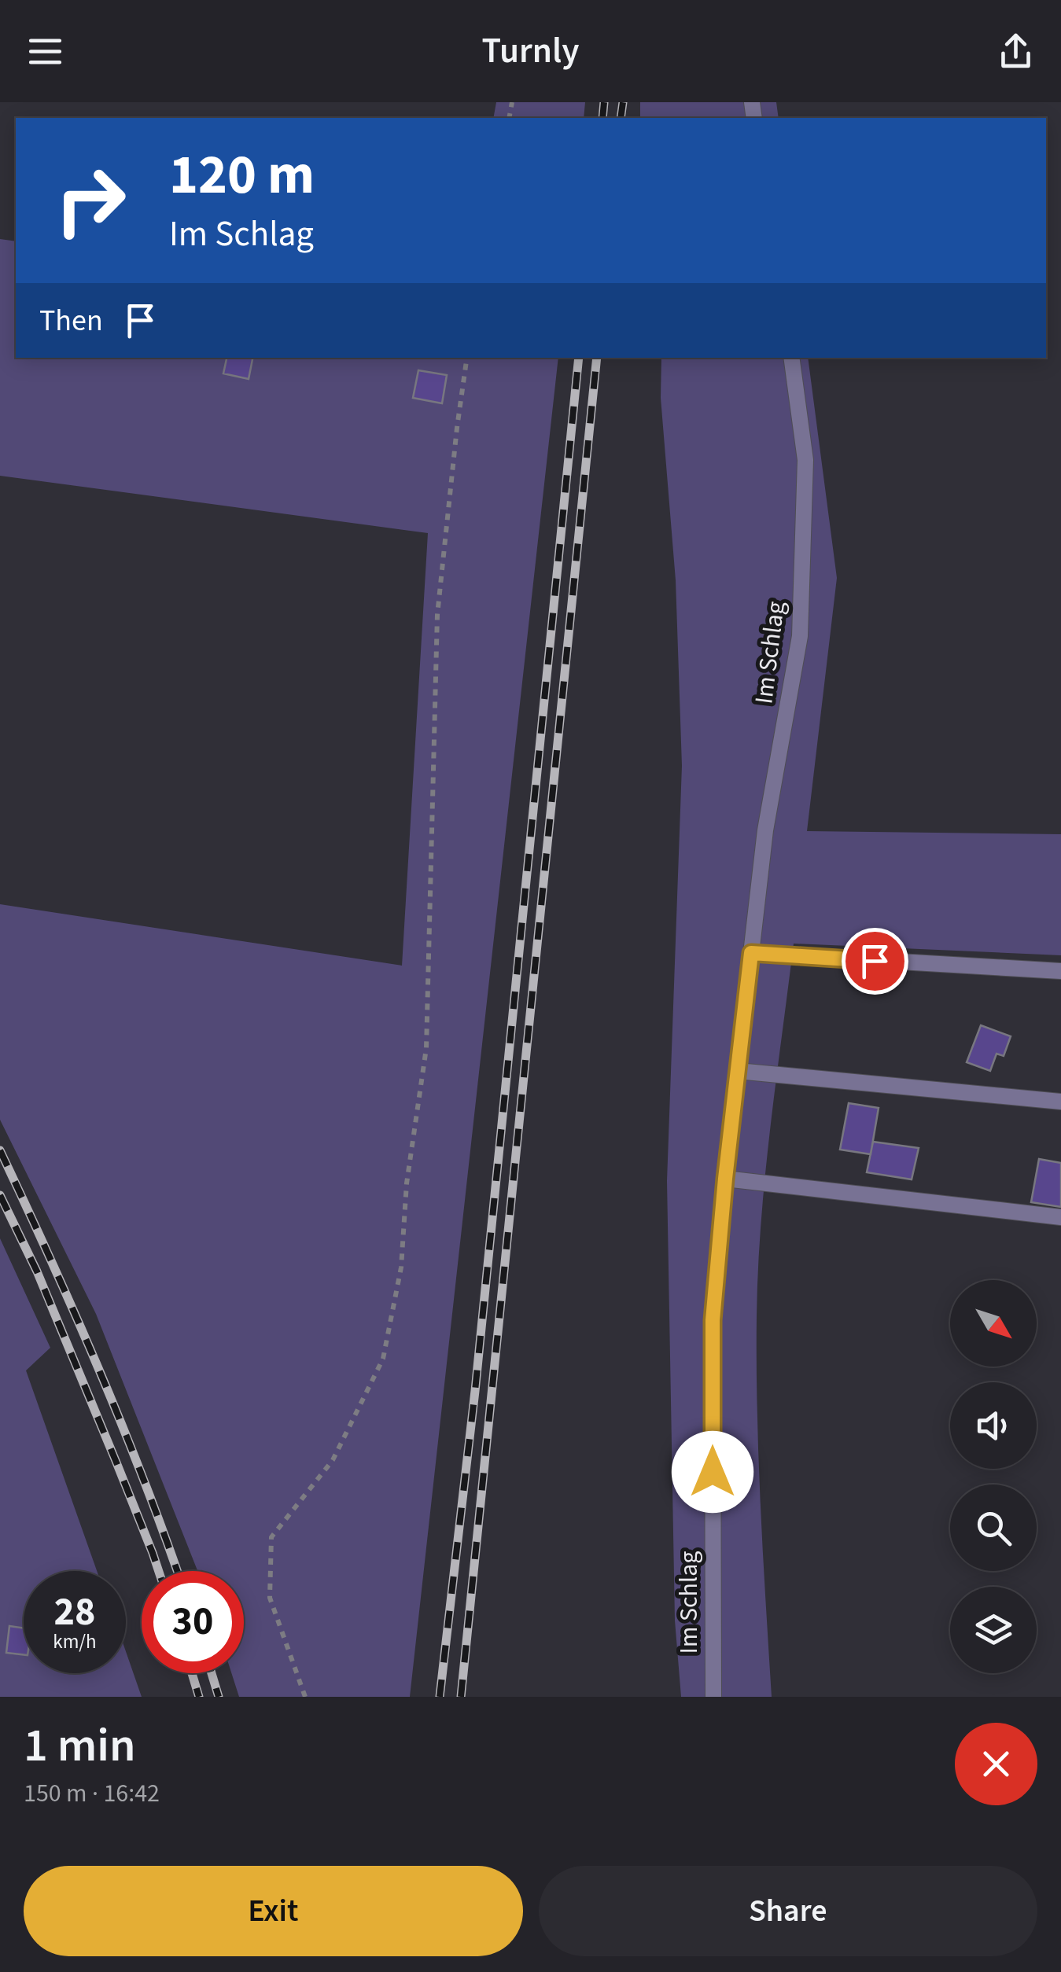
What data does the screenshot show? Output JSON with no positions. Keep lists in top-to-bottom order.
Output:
{
  "streets": {
    "street": ["Im Schlag"]
  },
  "north": "bottom right",
  "page": {
    "header": "Turnly",
    "turn": ["120 m", "Im Schlag"],
    "then": "Then",
    "speed": "28 km/h",
    "limit": "30",
    "heading": ["1 min", "150 m · 16:42"],
    "buttons": ["Exit", "Share"]
  }
}
